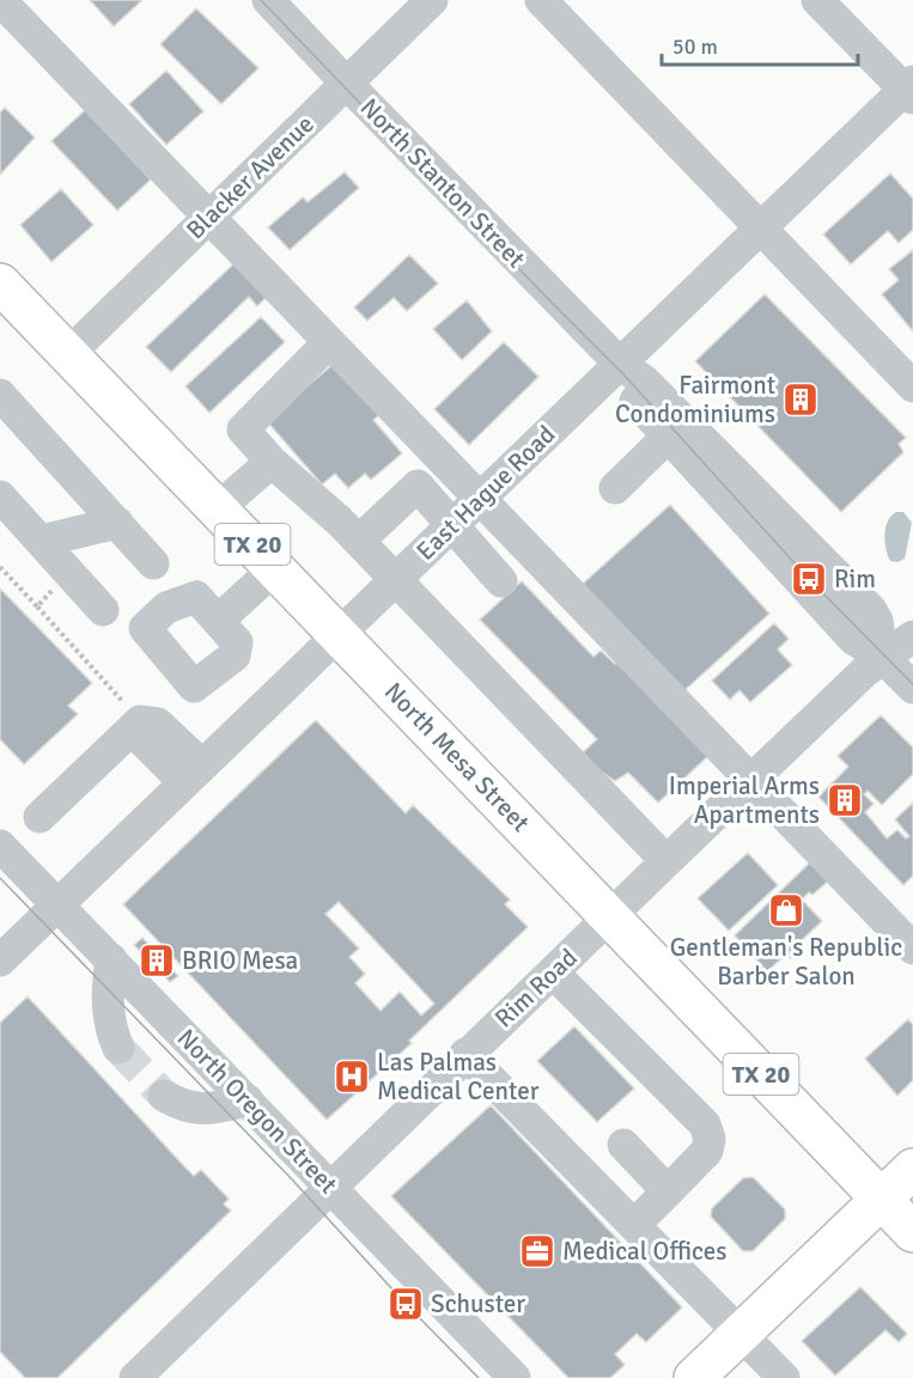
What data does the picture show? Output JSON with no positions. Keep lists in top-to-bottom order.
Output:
{
  "streets": {
    "main road": ["TX 20", "North Mesa Street"],
    "street": [
      "Blacker Avenue",
      "North Stanton Street",
      "East Hague Road",
      "Rim Road",
      "North Oregon Street"
    ]
  },
  "crossings": [
    ["Blacker Avenue", "North Stanton Street"],
    ["Blacker Avenue", "North Mesa Street"],
    ["North Stanton Street", "East Hague Road"],
    ["North Stanton Street", "Rim Road"],
    ["East Hague Road", "North Mesa Street"],
    ["East Hague Road", "North Oregon Street"],
    ["North Mesa Street", "Rim Road"],
    ["Rim Road", "North Oregon Street"]
  ],
  "places": {
    "building": ["Fairmont Condominiums", "Imperial Arms Apartments", "BRIO Mesa"],
    "bus stop": ["Rim", "Schuster"],
    "shop": ["Gentleman's Republic Barber Salon"],
    "hospital": ["Las Palmas Medical Center"],
    "office": ["Medical Offices"]
  },
  "scale_bar": "50 m"
}
